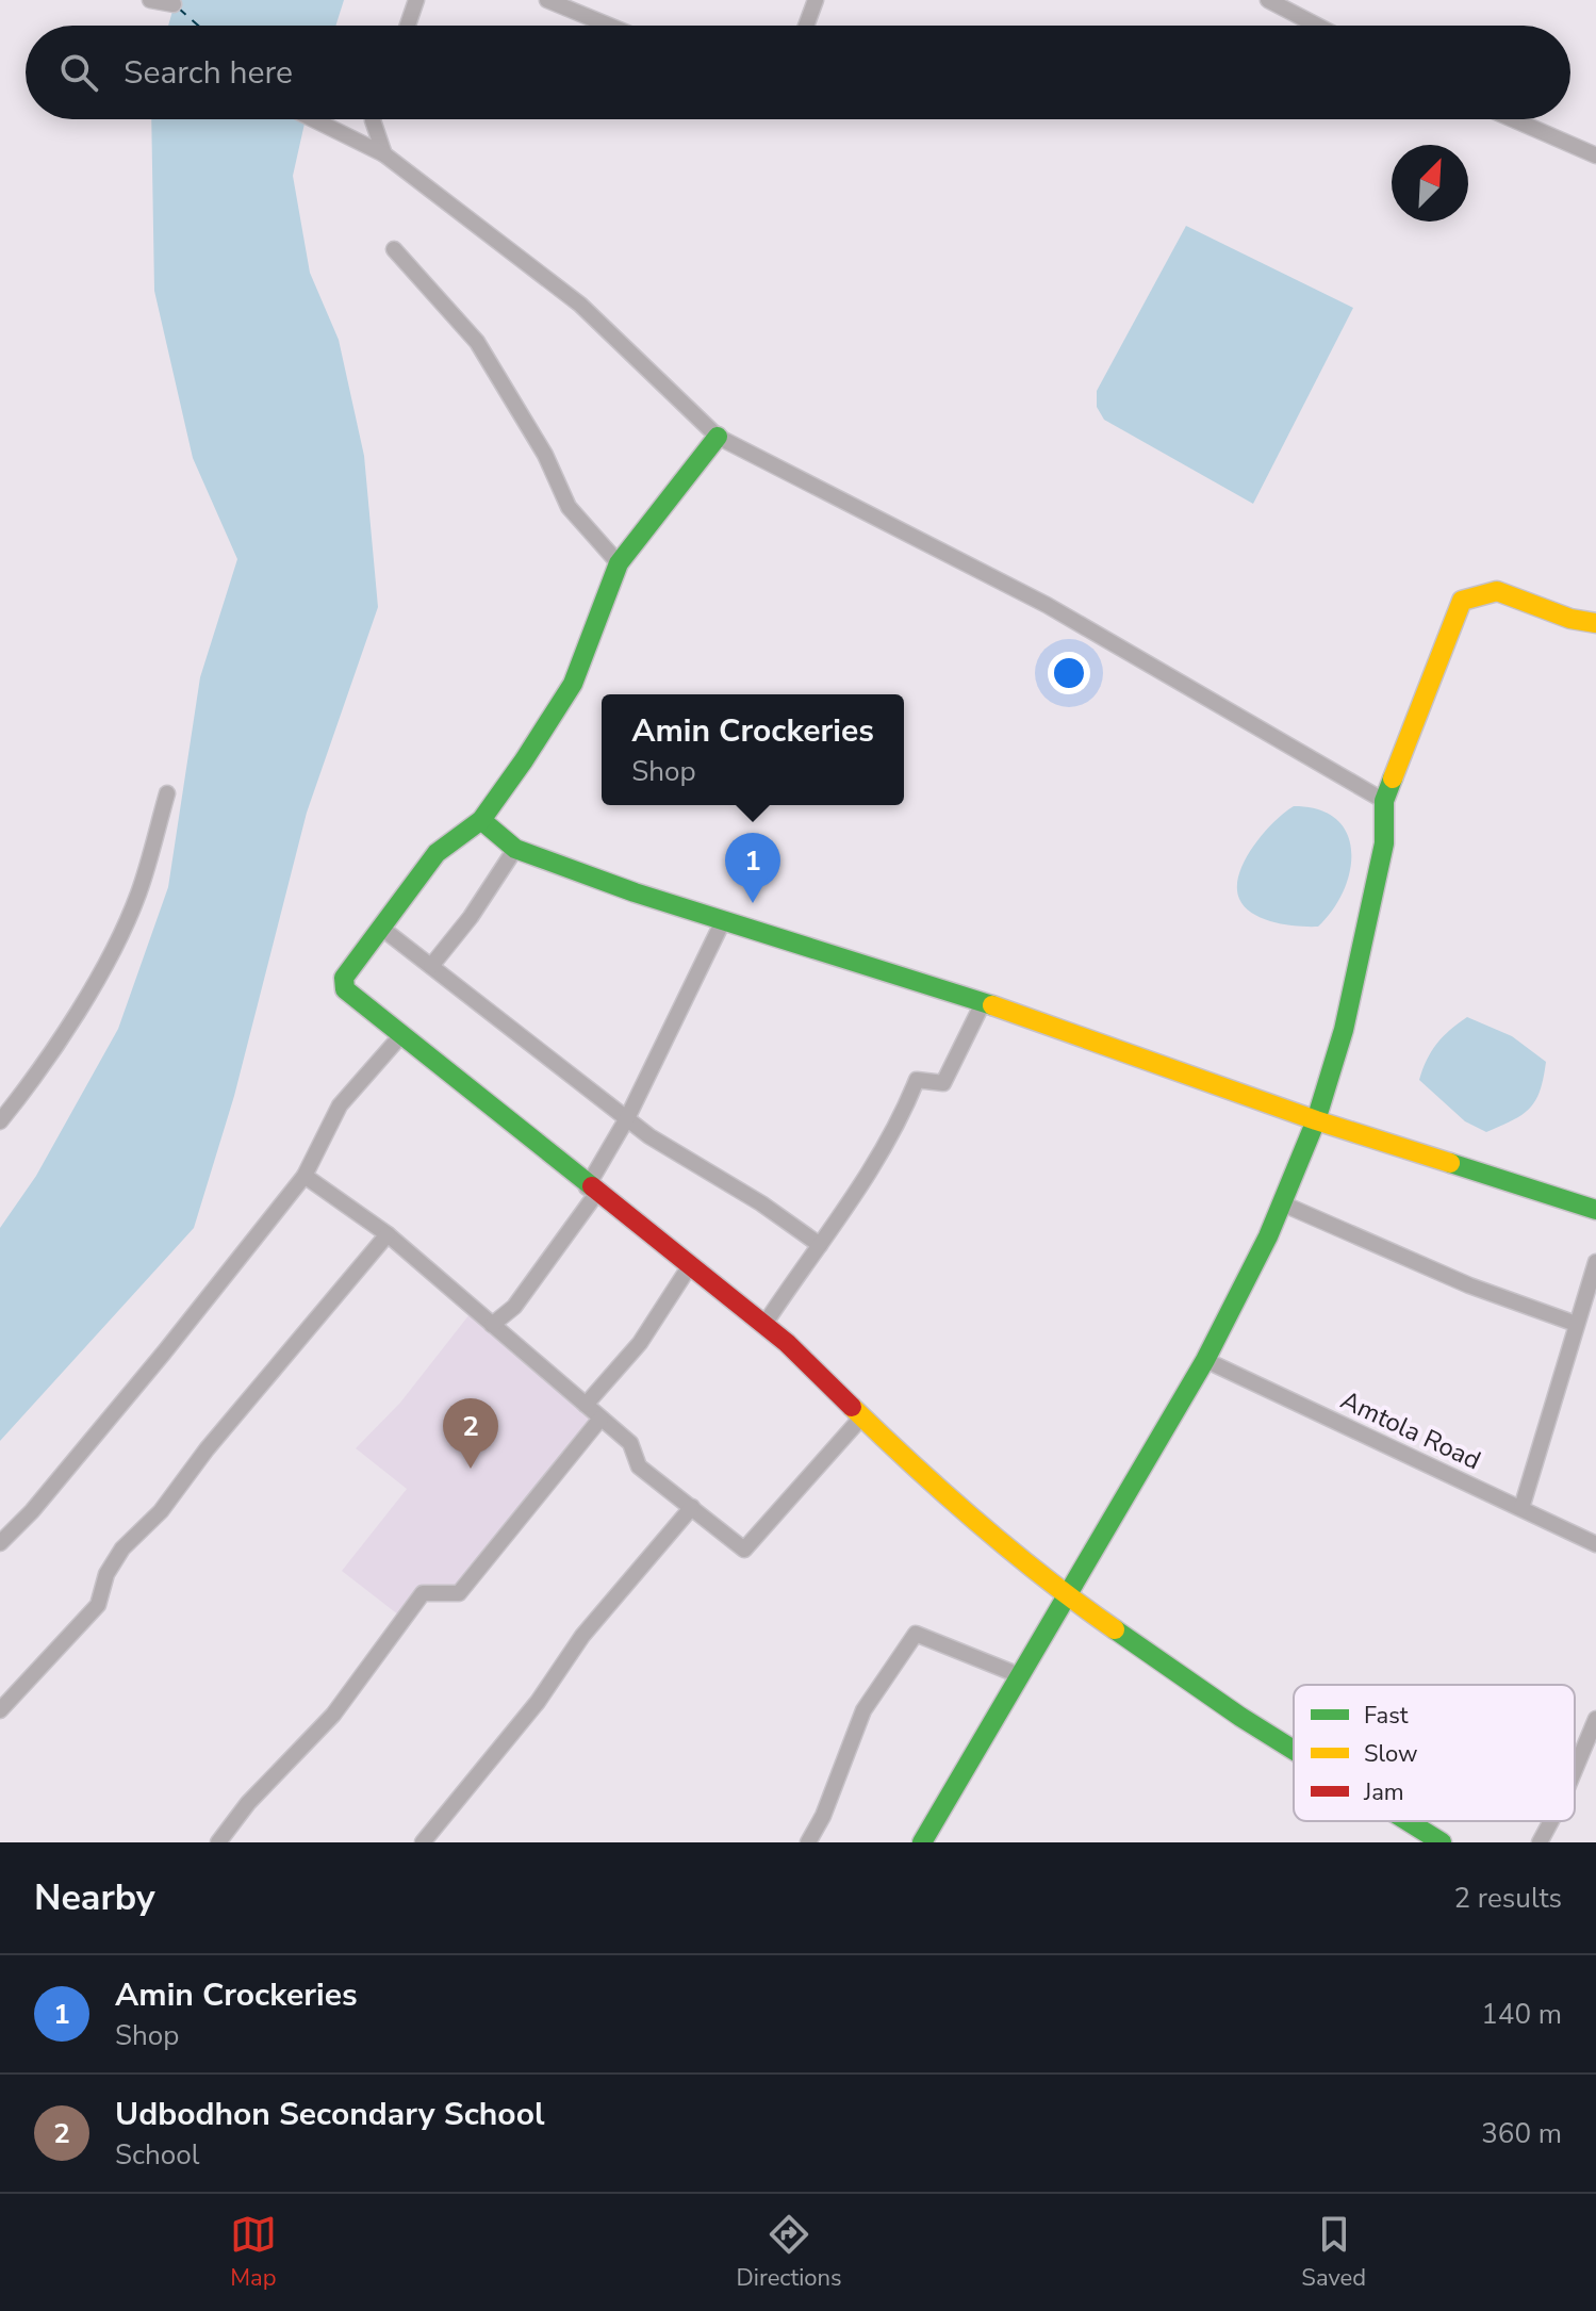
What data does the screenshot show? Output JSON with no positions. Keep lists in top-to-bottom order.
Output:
{
  "streets": {
    "street": ["Amtola Road"]
  },
  "legend": ["Fast", "Slow", "Jam"],
  "north": "top right",
  "page": {
    "search": "Search here",
    "popup": ["Amin Crockeries", "Shop"],
    "pins": ["1", "2"],
    "heading": ["Nearby", "2 results"],
    "list": [
      {
        "mark": "1",
        "name": "Amin Crockeries",
        "note": "Shop",
        "value": "140 m"
      },
      {
        "mark": "2",
        "name": "Udbodhon Secondary School",
        "note": "School",
        "value": "360 m"
      }
    ],
    "nav": ["Map", "Directions", "Saved"]
  }
}
